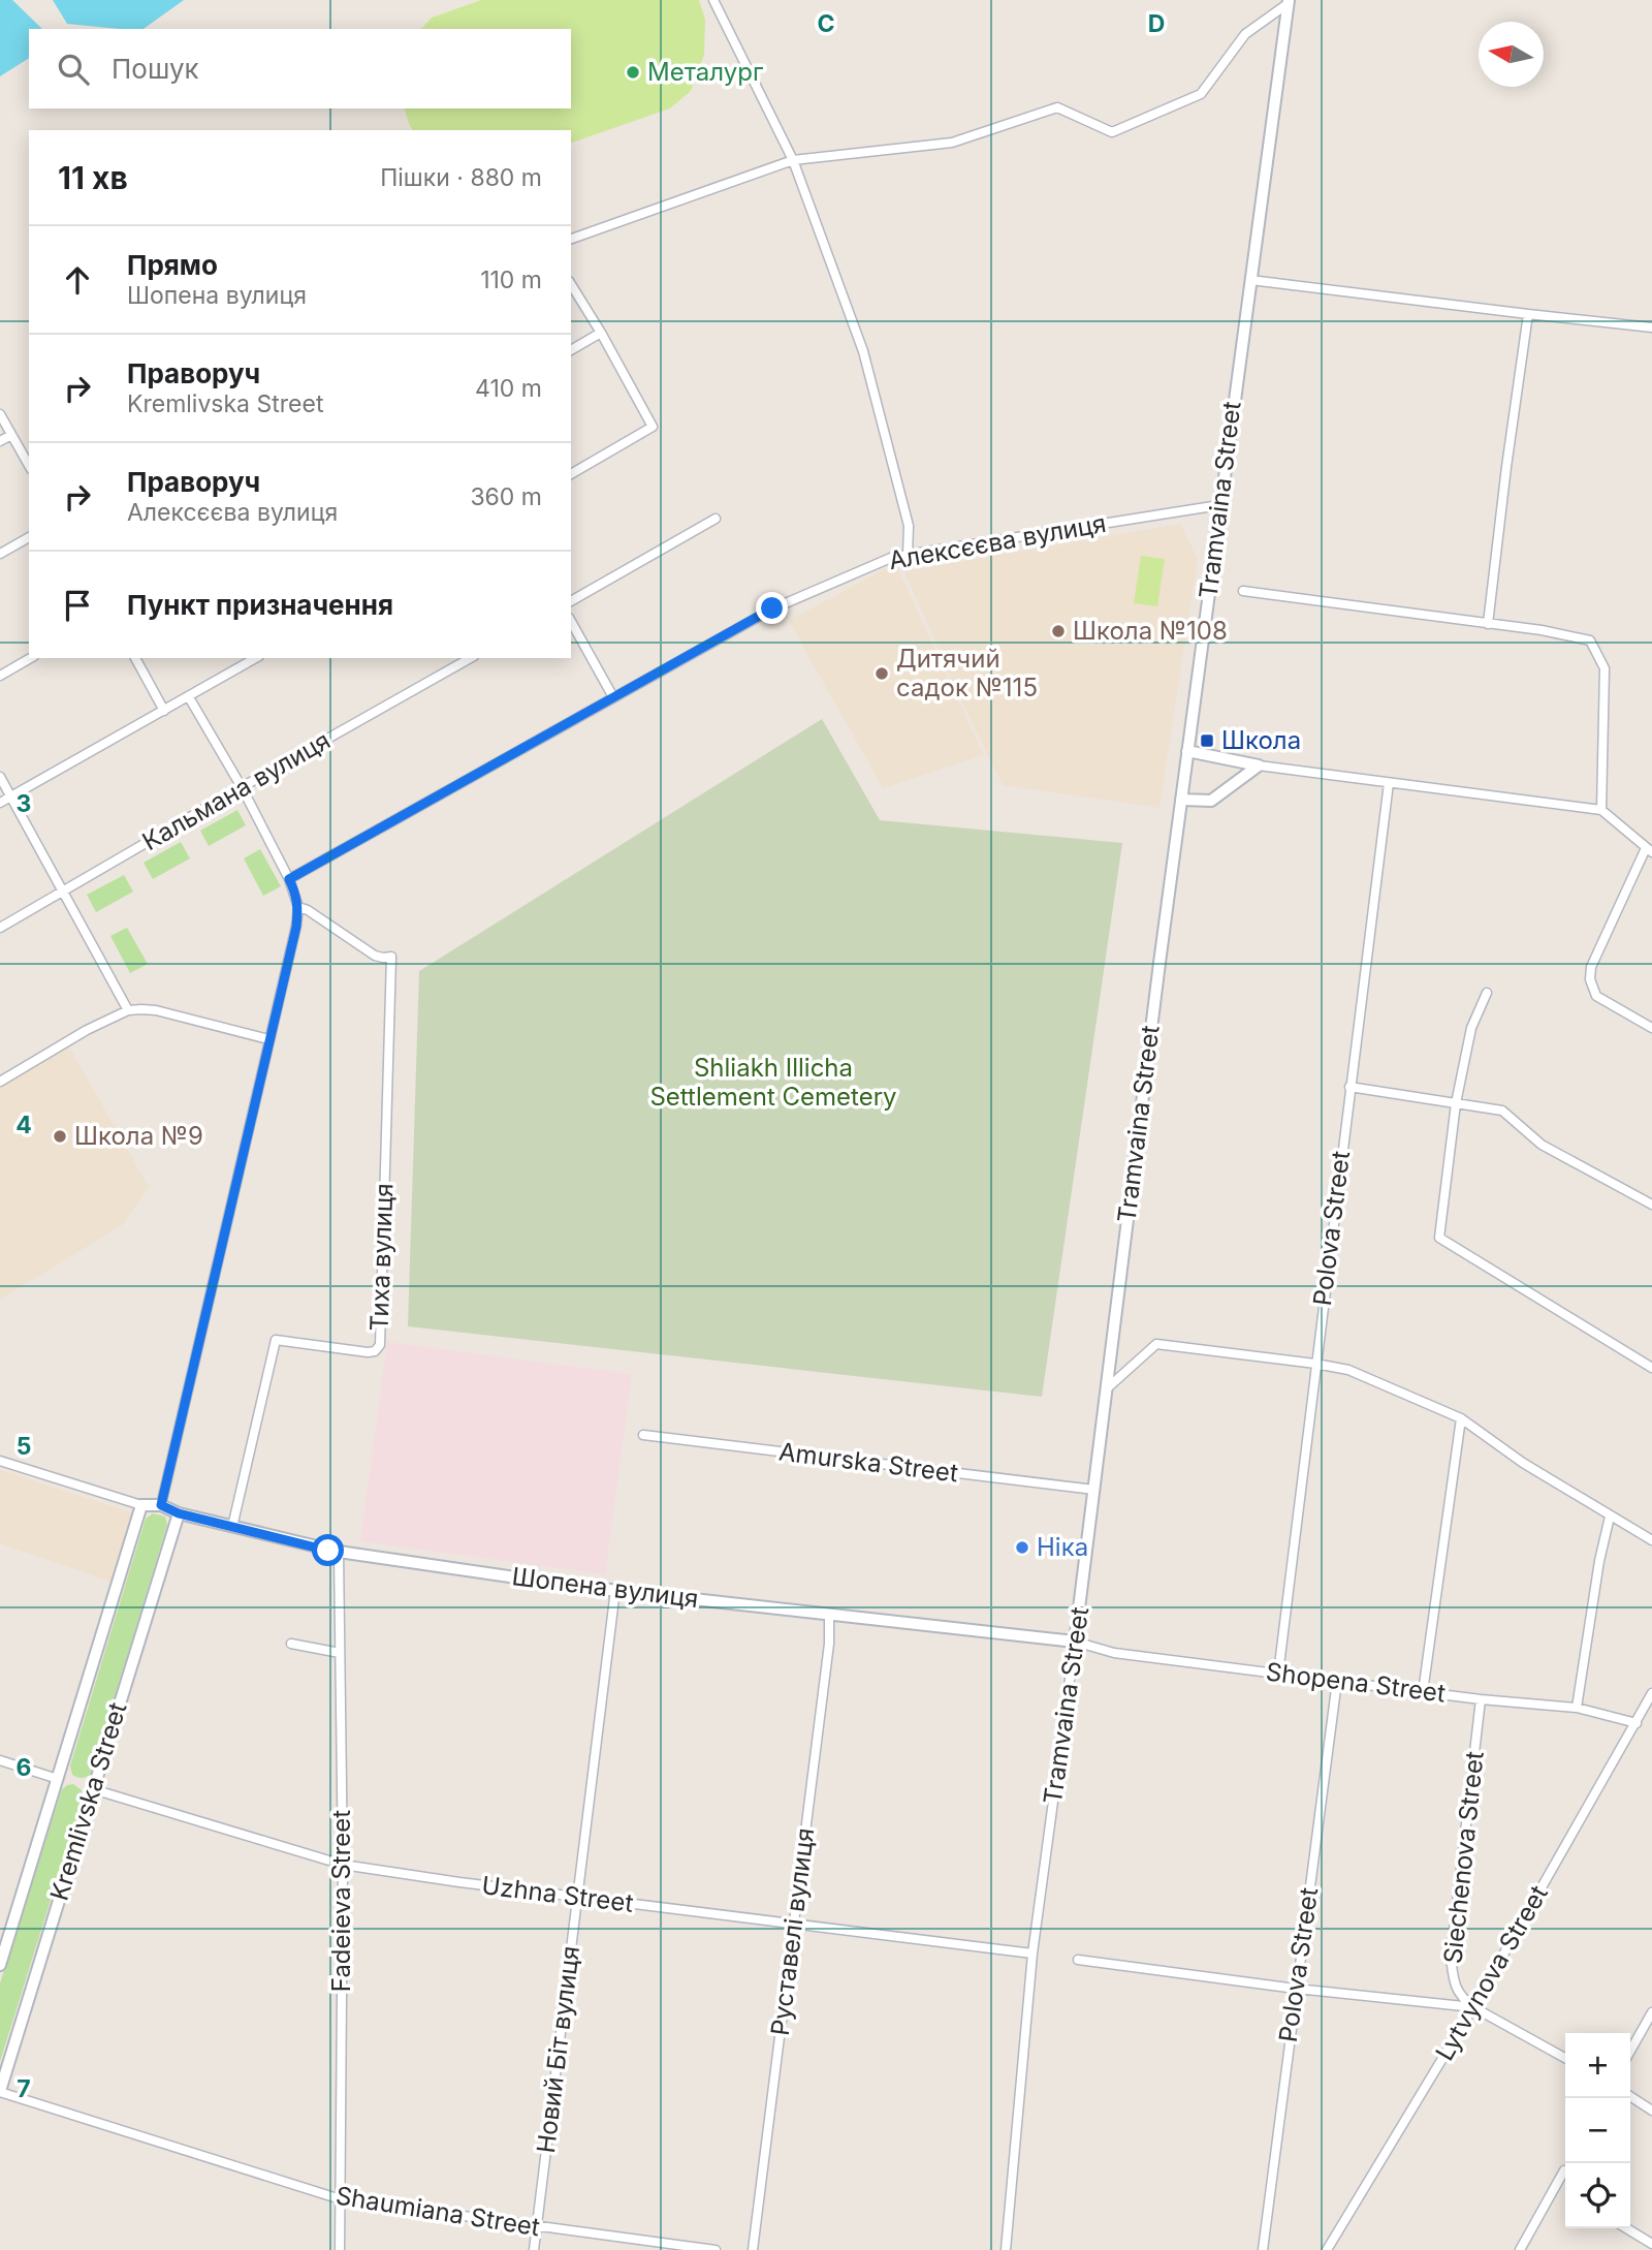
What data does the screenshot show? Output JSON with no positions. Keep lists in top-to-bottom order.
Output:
{
  "streets": {
    "street": [
      "Tramvaina Street",
      "Алексєєва вулиця",
      "Кальмана вулиця",
      "Polova Street",
      "Тиха вулиця",
      "Amurska Street",
      "Шопена вулиця",
      "Shopena Street",
      "Kremlivska Street",
      "Siechenova Street",
      "Uzhna Street",
      "Fadeieva Street",
      "Руставелі вулиця",
      "Lytvynova Street",
      "Новий Біт вулиця",
      "Shaumiana Street"
    ]
  },
  "crossings": [
    ["Tramvaina Street", "Алексєєва вулиця"],
    ["Tramvaina Street", "Amurska Street"],
    ["Tramvaina Street", "Шопена вулиця"],
    ["Tramvaina Street", "Shopena Street"],
    ["Tramvaina Street", "Uzhna Street"],
    ["Polova Street", "Shopena Street"],
    ["Тиха вулиця", "Шопена вулиця"],
    ["Шопена вулиця", "Shopena Street"],
    ["Шопена вулиця", "Kremlivska Street"],
    ["Шопена вулиця", "Fadeieva Street"],
    ["Шопена вулиця", "Руставелі вулиця"],
    ["Шопена вулиця", "Новий Біт вулиця"],
    ["Shopena Street", "Siechenova Street"],
    ["Shopena Street", "Lytvynova Street"],
    ["Kremlivska Street", "Uzhna Street"],
    ["Kremlivska Street", "Shaumiana Street"],
    ["Siechenova Street", "Lytvynova Street"],
    ["Uzhna Street", "Fadeieva Street"],
    ["Uzhna Street", "Руставелі вулиця"],
    ["Uzhna Street", "Новий Біт вулиця"],
    ["Fadeieva Street", "Shaumiana Street"],
    ["Новий Біт вулиця", "Shaumiana Street"]
  ],
  "parks": ["Shliakh Illicha Settlement Cemetery"],
  "places": {
    "other": [
      "Металург",
      "Школа №108",
      "Дитячий садок №115",
      "Школа №9",
      "Ніка"
    ],
    "transit": ["Школа"]
  },
  "north": "left",
  "page": {
    "search": "Пошук",
    "heading": ["11 хв", "Пішки · 880 m"],
    "list": [
      ["Прямо", "Шопена вулиця", "110 m"],
      ["Праворуч", "Kremlivska Street", "410 m"],
      ["Праворуч", "Алексєєва вулиця", "360 m"],
      "Пункт призначення"
    ],
    "map_buttons": ["+", "−"]
  },
  "grid": {
    "columns": ["C", "D"],
    "rows": [
      "3",
      "4",
      "5",
      "6",
      "7"
    ]
  }
}
